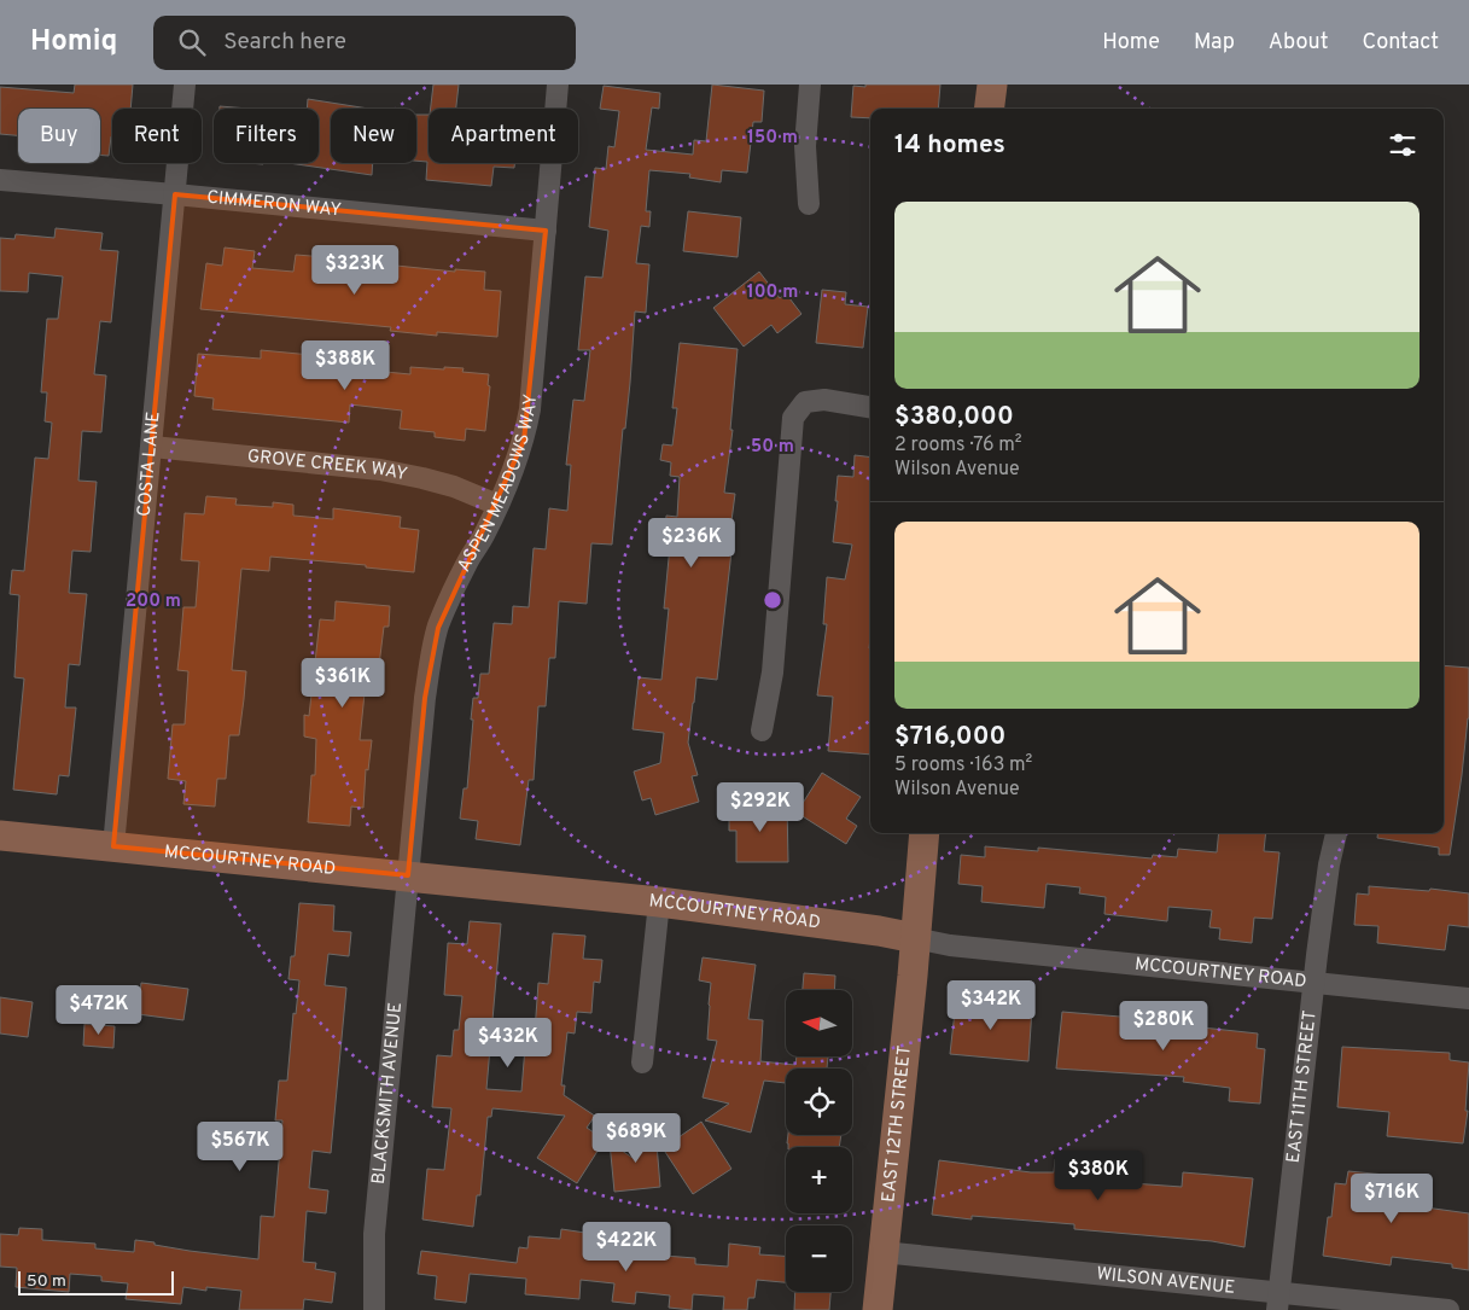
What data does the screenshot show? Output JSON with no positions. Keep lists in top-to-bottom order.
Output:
{
  "streets": {
    "street": [
      "CIMMERON WAY",
      "COSTA LANE",
      "GROVE CREEK WAY",
      "ASPEN MEADOWS WAY",
      "MCCOURTNEY ROAD",
      "EAST 11TH STREET",
      "BLACKSMITH AVENUE",
      "EAST 12TH STREET",
      "WILSON AVENUE"
    ]
  },
  "crossings": [
    ["CIMMERON WAY", "COSTA LANE"],
    ["CIMMERON WAY", "ASPEN MEADOWS WAY"],
    ["COSTA LANE", "GROVE CREEK WAY"],
    ["COSTA LANE", "MCCOURTNEY ROAD"],
    ["GROVE CREEK WAY", "ASPEN MEADOWS WAY"],
    ["ASPEN MEADOWS WAY", "MCCOURTNEY ROAD"],
    ["ASPEN MEADOWS WAY", "BLACKSMITH AVENUE"],
    ["MCCOURTNEY ROAD", "EAST 11TH STREET"],
    ["MCCOURTNEY ROAD", "BLACKSMITH AVENUE"],
    ["MCCOURTNEY ROAD", "EAST 12TH STREET"],
    ["EAST 11TH STREET", "WILSON AVENUE"],
    ["EAST 12TH STREET", "WILSON AVENUE"]
  ],
  "scale_bar": "50 m",
  "north": "left",
  "page": {
    "header": "Homiq",
    "search": "Search here",
    "nav": [
      "Home",
      "Map",
      "About",
      "Contact"
    ],
    "chip": [
      "Buy",
      "Rent",
      "Filters",
      "New",
      "Apartment"
    ],
    "heading": "14 homes",
    "list": [
      {
        "name": "$380,000",
        "note": "2 rooms · 76 m² · Wilson Avenue"
      },
      {
        "name": "$716,000",
        "note": "5 rooms · 163 m² · Wilson Avenue"
      }
    ],
    "price": [
      "$323K",
      "$388K",
      "$236K",
      "$361K",
      "$292K",
      "$342K",
      "$472K",
      "$280K",
      "$432K",
      "$689K",
      "$567K",
      "$380K",
      "$716K",
      "$422K"
    ],
    "map_buttons": ["+", "−"],
    "scale": "50 m"
  },
  "rings": [
    "150 m",
    "100 m",
    "50 m",
    "200 m"
  ]
}
